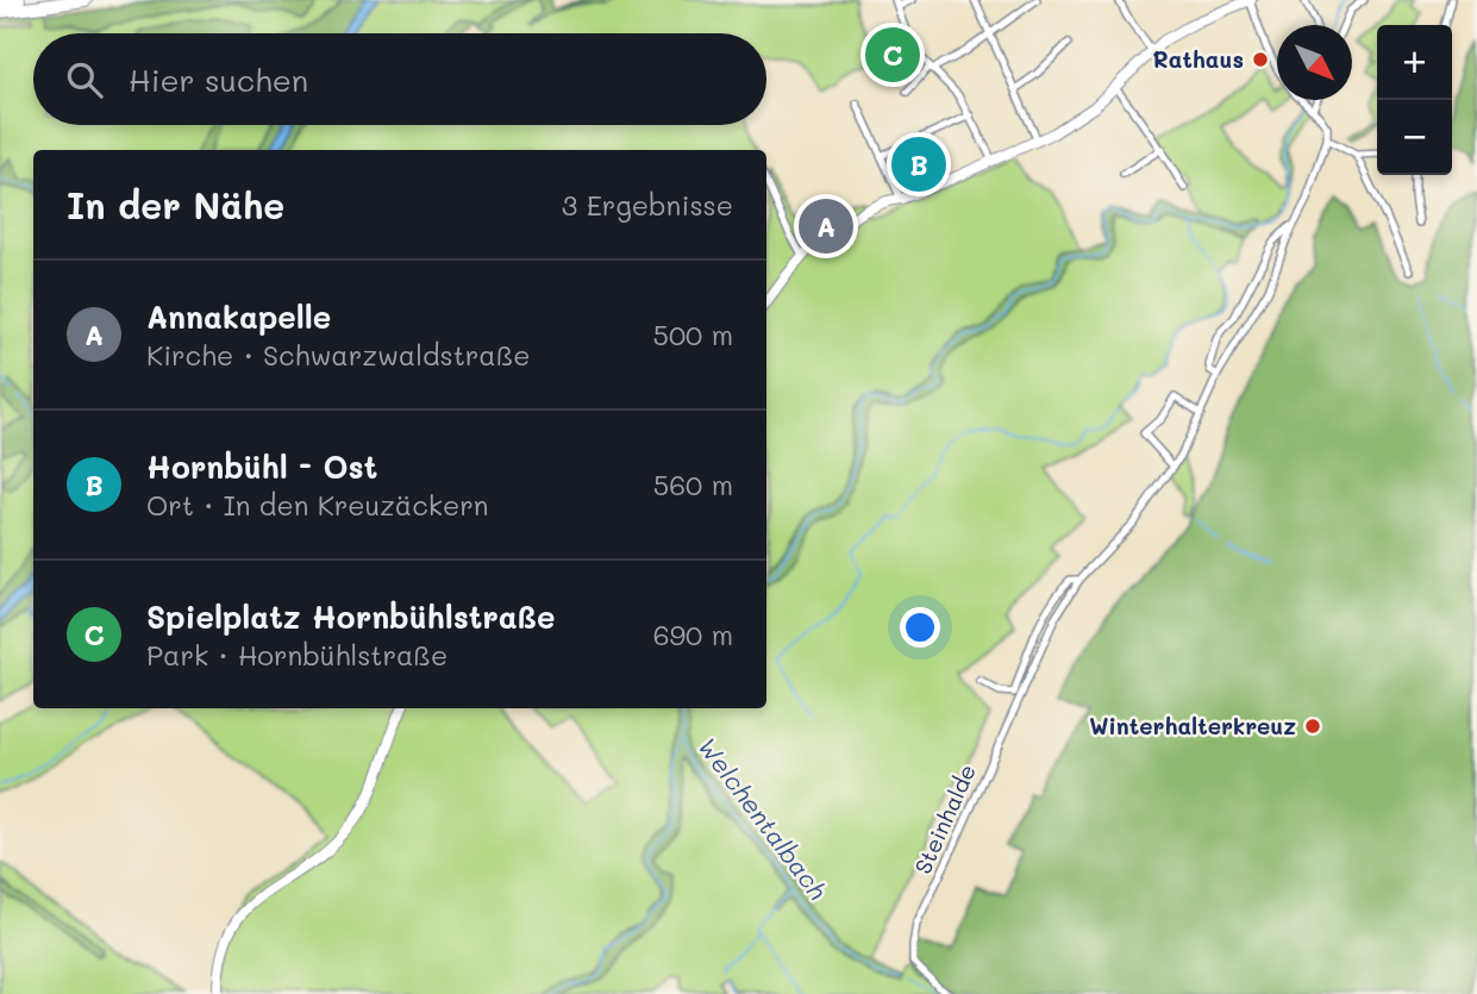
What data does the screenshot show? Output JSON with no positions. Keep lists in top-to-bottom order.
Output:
{
  "streets": {
    "street": ["Steinhalde"]
  },
  "water": ["Welchentalbach"],
  "places": ["Rathaus", "Winterhalterkreuz"],
  "north": "bottom right",
  "page": {
    "pins": ["C", "B", "A"],
    "map_buttons": ["+", "−"],
    "search": "Hier suchen",
    "heading": ["In der Nähe", "3 Ergebnisse"],
    "list": [
      {
        "mark": "A",
        "name": "Annakapelle",
        "note": "Kirche · Schwarzwaldstraße",
        "value": "500 m"
      },
      {
        "mark": "B",
        "name": "Hornbühl - Ost",
        "note": "Ort · In den Kreuzäckern",
        "value": "560 m"
      },
      {
        "mark": "C",
        "name": "Spielplatz Hornbühlstraße",
        "note": "Park · Hornbühlstraße",
        "value": "690 m"
      }
    ]
  }
}
